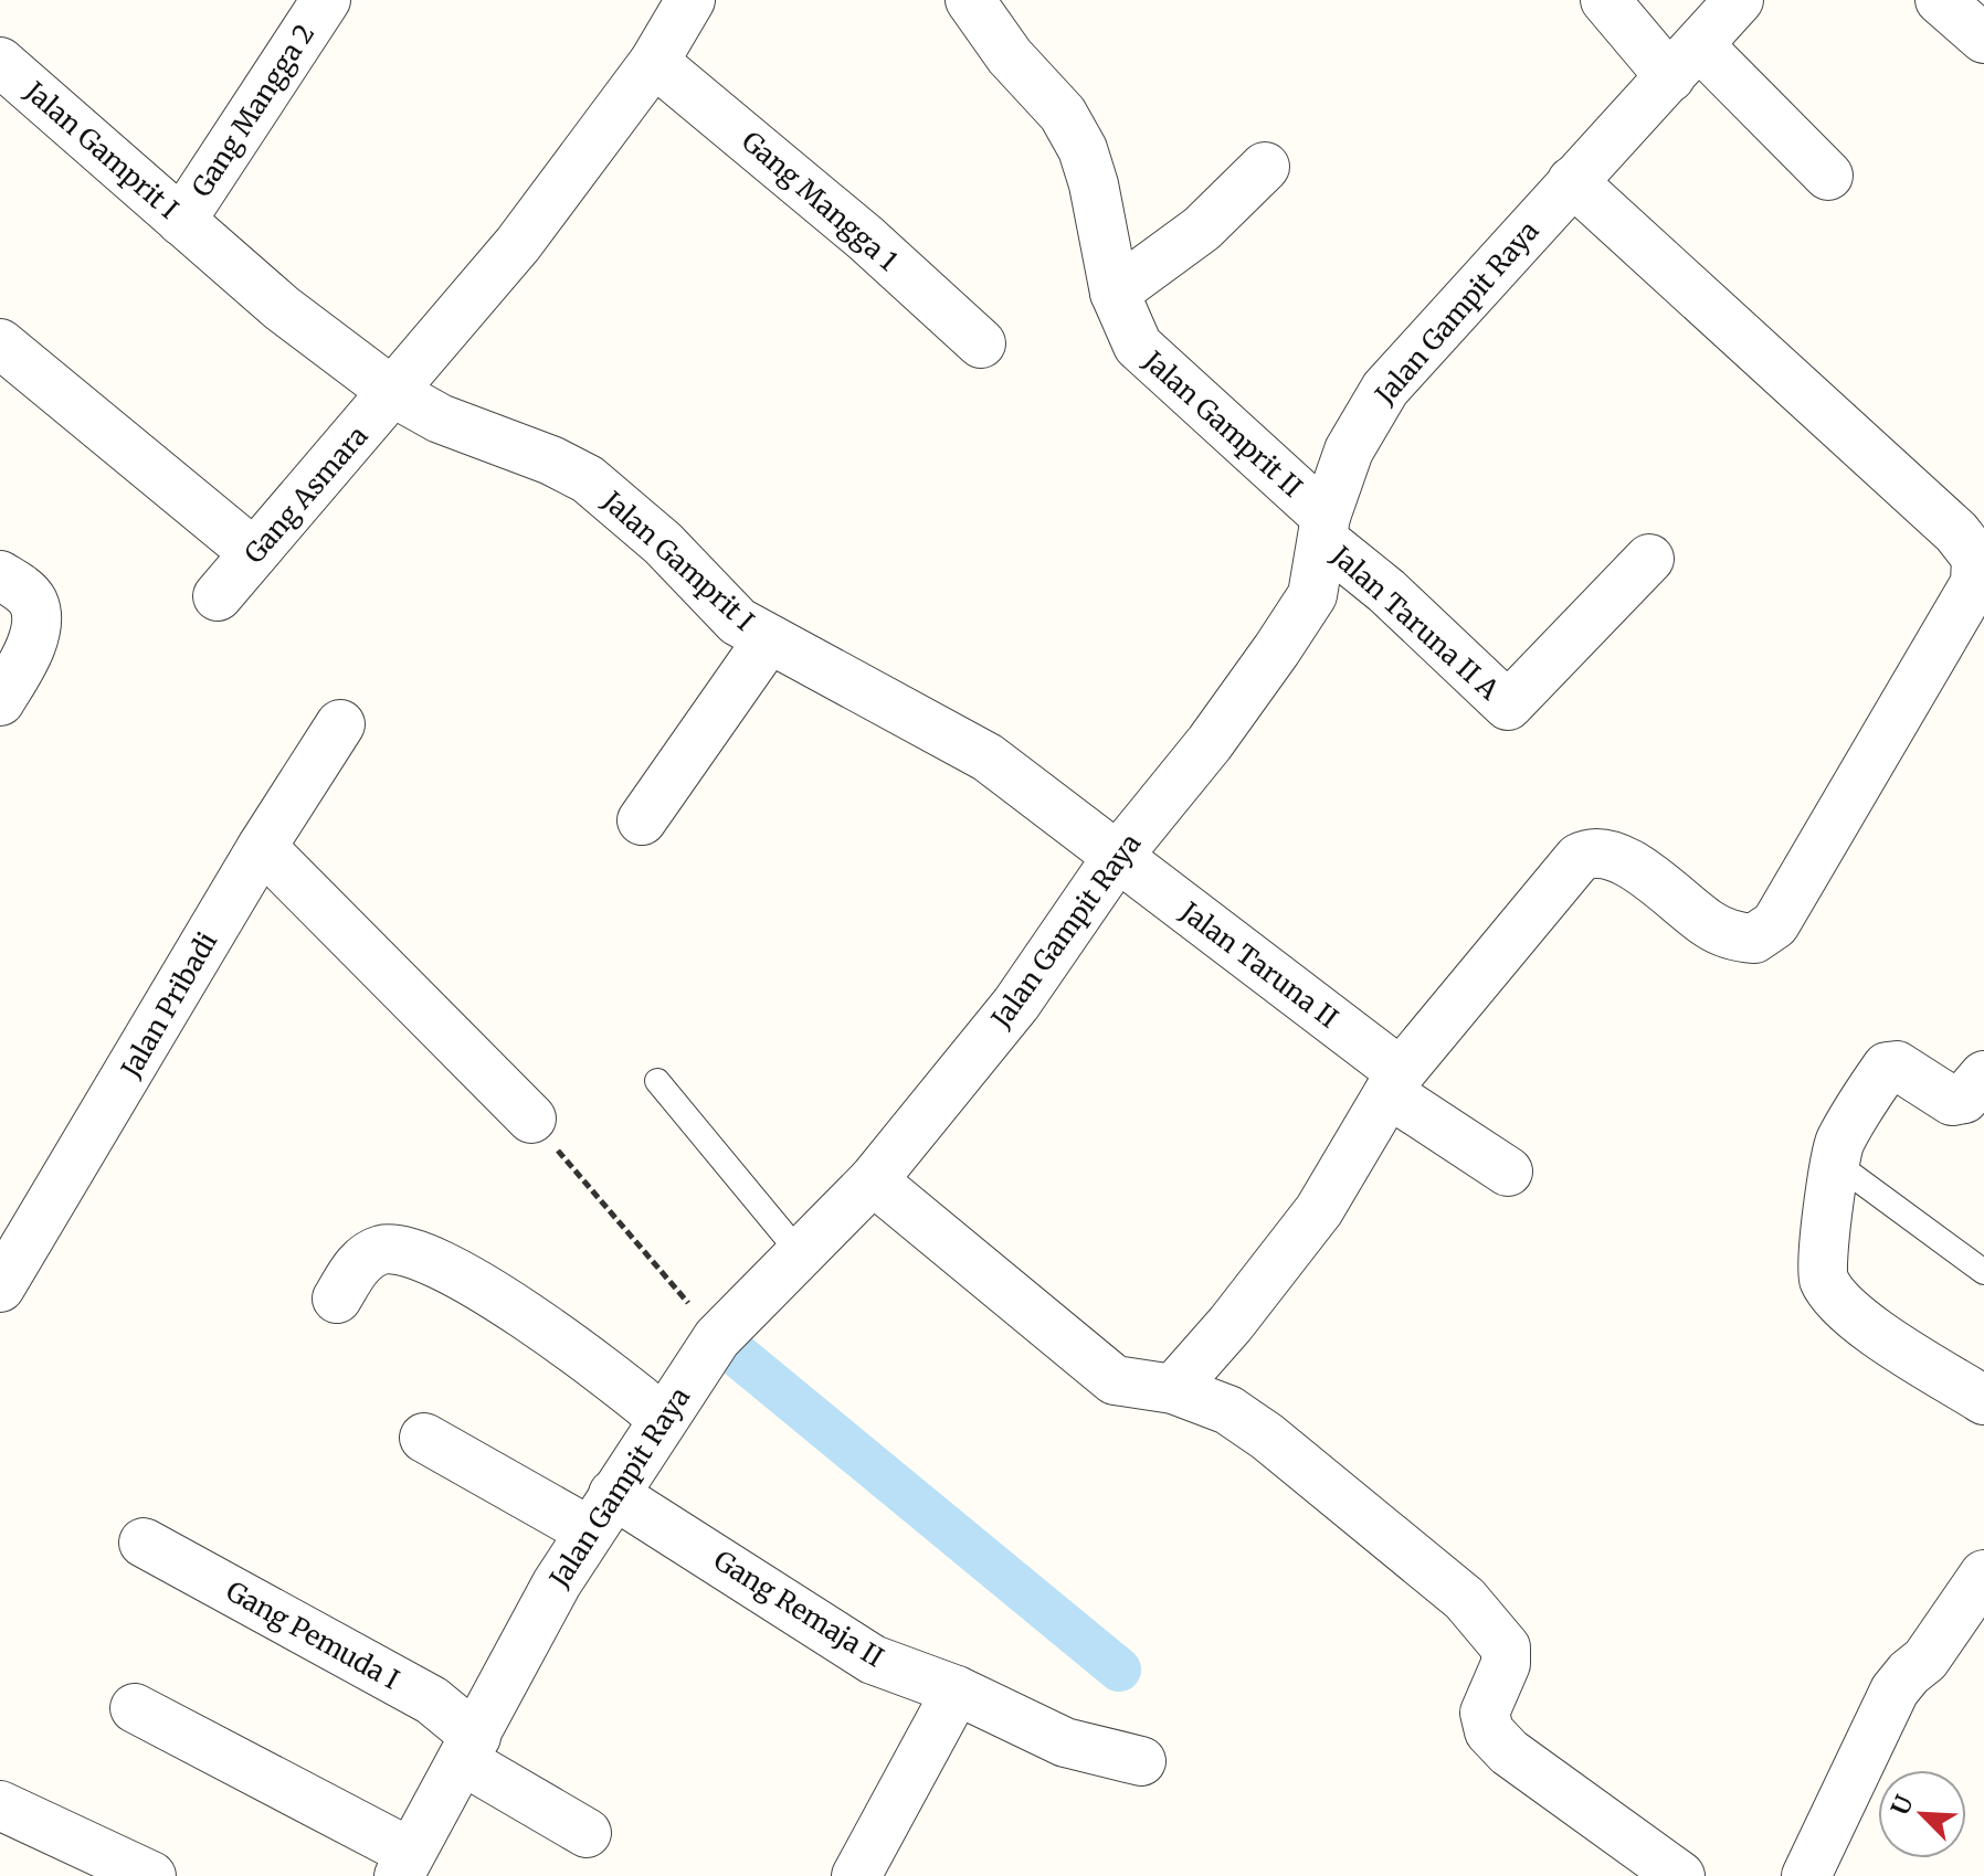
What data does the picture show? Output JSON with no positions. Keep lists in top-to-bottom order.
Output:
{
  "streets": {
    "street": [
      "Gang Mangga 2",
      "Jalan Gamprit I",
      "Gang Mangga 1",
      "Jalan Gampit Raya",
      "Jalan Gamprit II",
      "Gang Asmara",
      "Jalan Taruna II A",
      "Jalan Taruna II",
      "Jalan Pribadi",
      "Gang Remaja II",
      "Gang Pemuda I"
    ]
  },
  "crossings": [
    ["Gang Mangga 2", "Jalan Gamprit I"],
    ["Jalan Gamprit I", "Jalan Gampit Raya"],
    ["Jalan Gamprit I", "Gang Asmara"],
    ["Jalan Gamprit I", "Jalan Taruna II"],
    ["Jalan Gampit Raya", "Jalan Gamprit II"],
    ["Jalan Gampit Raya", "Jalan Taruna II A"],
    ["Jalan Gampit Raya", "Jalan Taruna II"],
    ["Jalan Gampit Raya", "Gang Remaja II"],
    ["Jalan Gampit Raya", "Gang Pemuda I"],
    ["Jalan Gamprit II", "Jalan Taruna II A"]
  ],
  "north": "top left"
}
